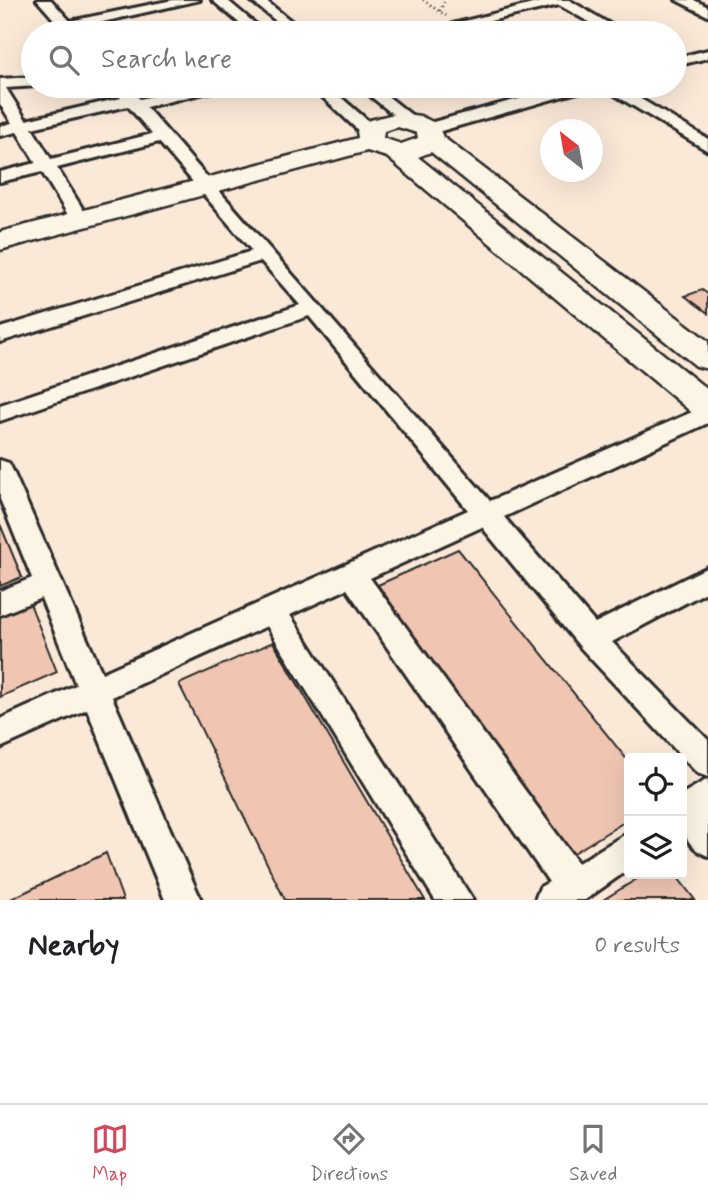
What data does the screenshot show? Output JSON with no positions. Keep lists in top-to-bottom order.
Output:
{
  "north": "top left",
  "page": {
    "search": "Search here",
    "heading": ["Nearby", "0 results"],
    "nav": ["Map", "Directions", "Saved"]
  }
}
